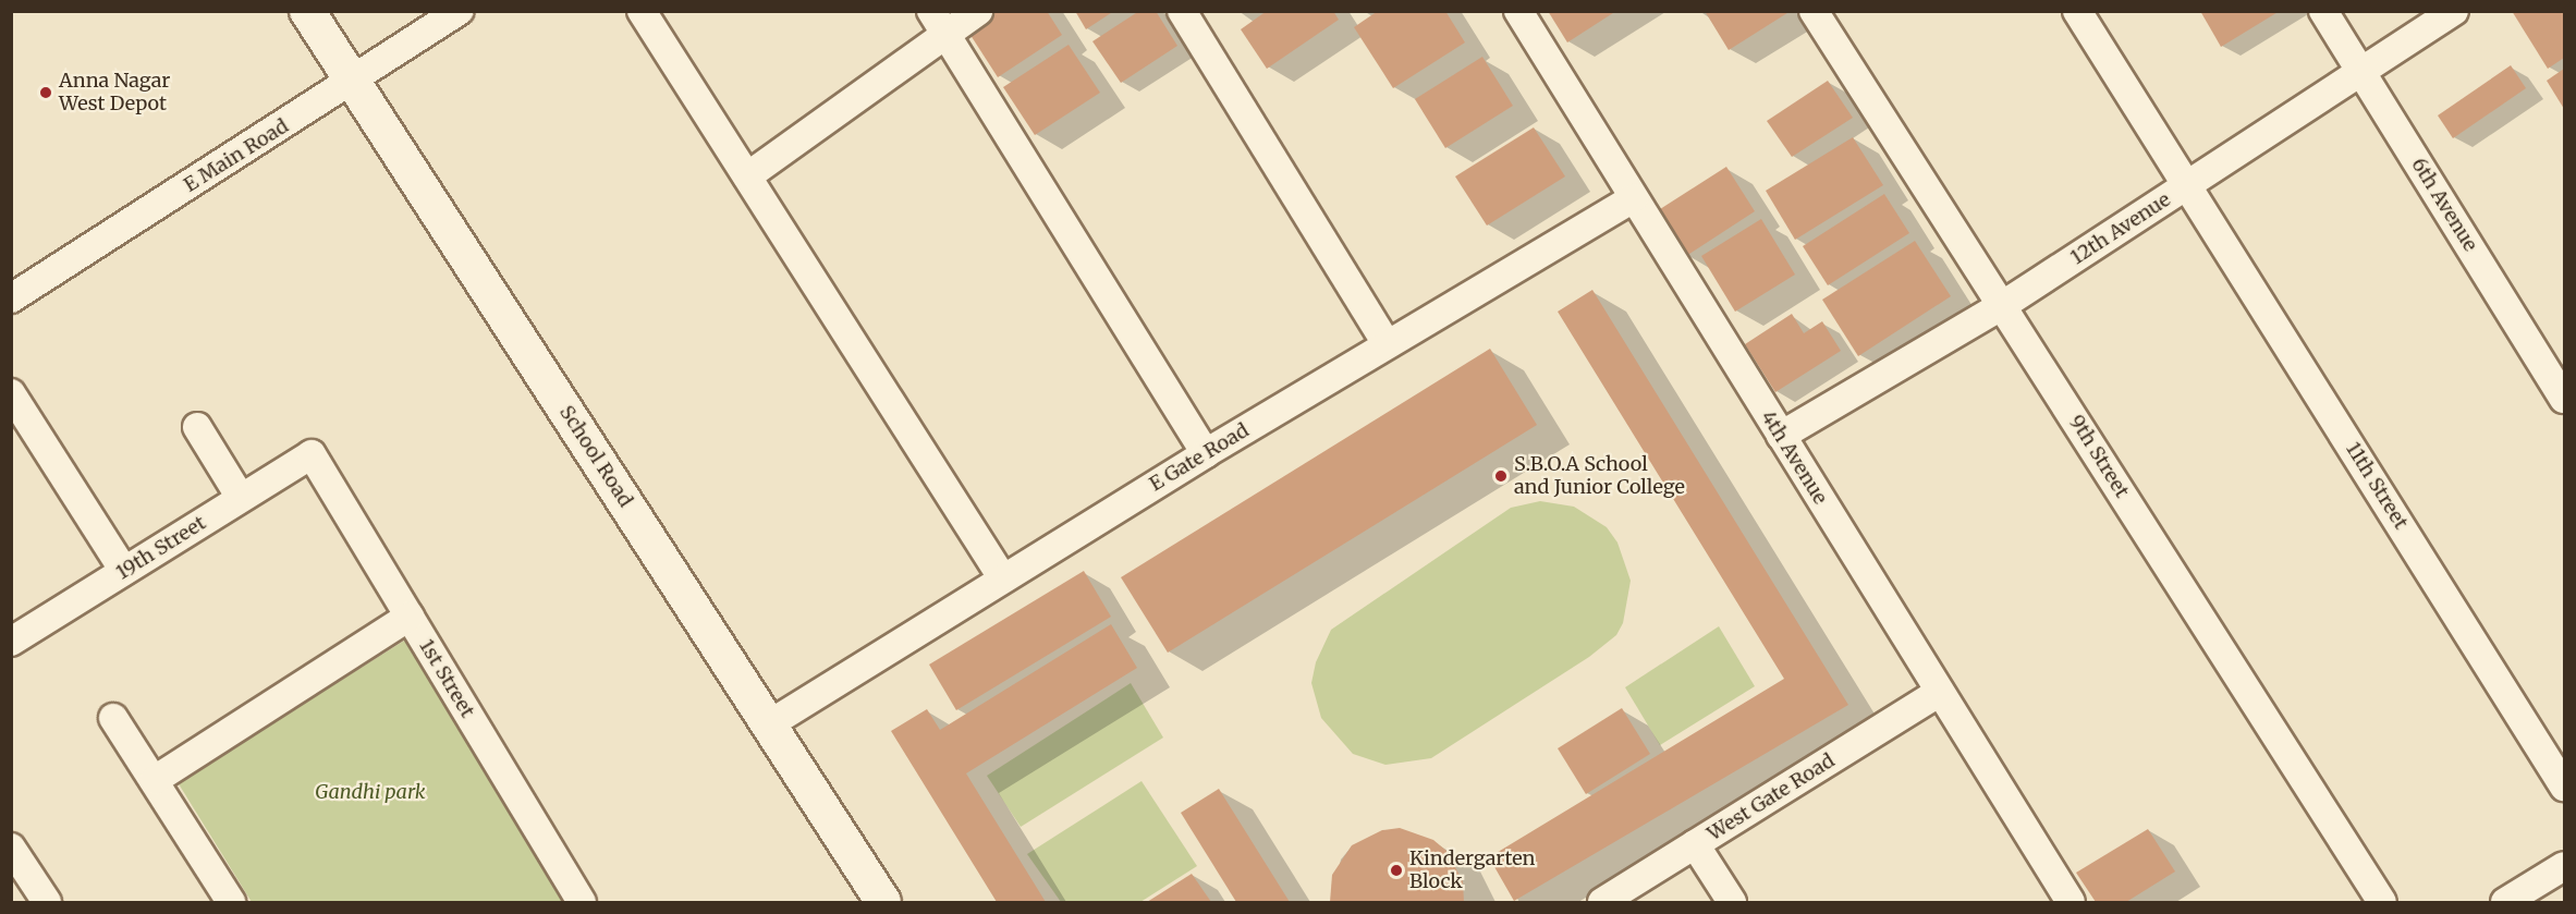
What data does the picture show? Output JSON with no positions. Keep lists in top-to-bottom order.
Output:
{
  "streets": {
    "street": [
      "E Main Road",
      "6th Avenue",
      "12th Avenue",
      "School Road",
      "9th Street",
      "E Gate Road",
      "4th Avenue",
      "11th Street",
      "19th Street",
      "1st Street",
      "West Gate Road"
    ]
  },
  "crossings": [
    ["E Main Road", "School Road"],
    ["6th Avenue", "12th Avenue"],
    ["12th Avenue", "9th Street"],
    ["12th Avenue", "4th Avenue"],
    ["12th Avenue", "11th Street"],
    ["School Road", "E Gate Road"],
    ["E Gate Road", "4th Avenue"],
    ["4th Avenue", "West Gate Road"],
    ["19th Street", "1st Street"]
  ],
  "parks": ["Gandhi park"],
  "places": ["Anna Nagar West Depot", "S.B.O.A School and Junior College", "Kindergarten Block"]
}
